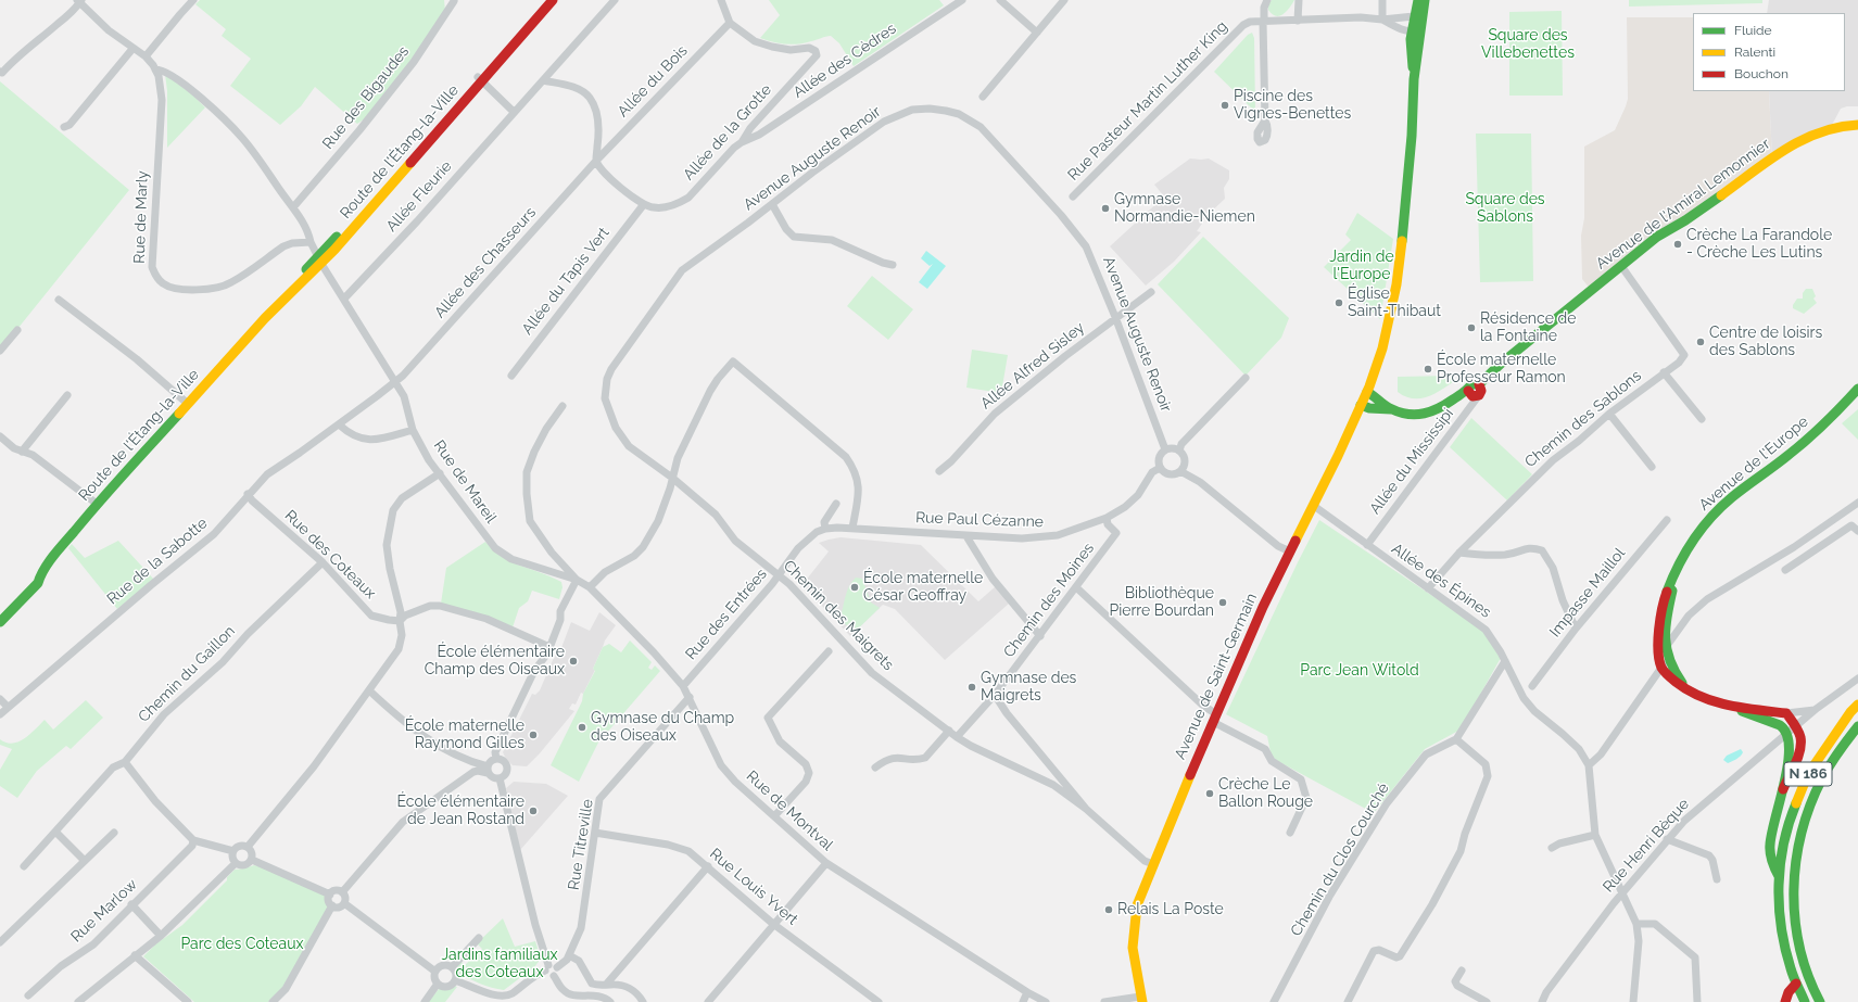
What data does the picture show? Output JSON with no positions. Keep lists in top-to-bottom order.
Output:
{
  "streets": {
    "street": [
      "Allée des Cèdres",
      "Allée du Bois",
      "Rue des Bigaudes",
      "Rue Pasteur Martin Luther King",
      "Allée de la Grotte",
      "Route de l'Étang-la-Ville",
      "Avenue Auguste Renoir",
      "Allée Fleurie",
      "Avenue de l'Amiral Lemonnier",
      "Rue de Marly",
      "Allée des Chasseurs",
      "Allée du Tapis Vert",
      "Allée Alfred Sisley",
      "Chemin des Sablons",
      "Allée du Mississipi",
      "Avenue de l'Europe",
      "Rue de Mareil",
      "Rue Paul Cézanne",
      "Rue des Coteaux",
      "Rue de la Sabotte",
      "Allée des Épines",
      "Impasse Maillol",
      "Chemin des Moines",
      "Rue des Entrées",
      "Chemin des Maigrets",
      "Chemin du Gaillon",
      "Avenue de Saint-Germain",
      "N 186",
      "Rue de Montval",
      "Rue Titreville",
      "Rue Henri Bèque",
      "Chemin du Clos Courché",
      "Rue Louis Yvert",
      "Rue Marlow"
    ]
  },
  "crossings": [
    ["Allée des Cèdres", "Allée de la Grotte"],
    ["Allée du Bois", "Allée de la Grotte"],
    ["Allée du Bois", "Allée des Chasseurs"],
    ["Allée de la Grotte", "Allée du Tapis Vert"],
    ["Route de l'Étang-la-Ville", "Rue de Mareil"],
    ["Avenue Auguste Renoir", "Allée Alfred Sisley"],
    ["Avenue Auguste Renoir", "Rue Paul Cézanne"],
    ["Avenue Auguste Renoir", "Chemin des Maigrets"],
    ["Allée Fleurie", "Rue de Mareil"],
    ["Avenue de l'Amiral Lemonnier", "Chemin des Sablons"],
    ["Avenue de l'Amiral Lemonnier", "Allée du Mississipi"],
    ["Avenue de l'Amiral Lemonnier", "Avenue de Saint-Germain"],
    ["Allée des Chasseurs", "Rue de Mareil"],
    ["Allée des Chasseurs", "Rue de la Sabotte"],
    ["Chemin des Sablons", "Allée des Épines"],
    ["Allée du Mississipi", "Allée des Épines"],
    ["Rue de Mareil", "Rue de la Sabotte"],
    ["Rue de Mareil", "Rue de Montval"],
    ["Rue Paul Cézanne", "Chemin des Moines"],
    ["Rue Paul Cézanne", "Rue des Entrées"],
    ["Rue des Coteaux", "Rue de la Sabotte"],
    ["Rue des Coteaux", "Chemin du Gaillon"],
    ["Allée des Épines", "Avenue de Saint-Germain"],
    ["Allée des Épines", "Rue Henri Bèque"],
    ["Allée des Épines", "Chemin du Clos Courché"],
    ["Chemin des Moines", "Chemin des Maigrets"],
    ["Rue des Entrées", "Chemin des Maigrets"],
    ["Rue des Entrées", "Rue de Montval"],
    ["Rue de Montval", "Rue Titreville"],
    ["Rue Titreville", "Rue Louis Yvert"]
  ],
  "parks": [
    "Square des Villebenettes",
    "Square des Sablons",
    "Jardin de l'Europe",
    "Parc Jean Witold",
    "Parc des Coteaux",
    "Jardins familiaux des Coteaux"
  ],
  "places": [
    "Piscine des Vignes-Benettes",
    "Gymnase Normandie-Niemen",
    "Crèche La Farandole - Crèche Les Lutins",
    "Église Saint-Thibaut",
    "Résidence de la Fontaine",
    "Centre de loisirs des Sablons",
    "École maternelle Professeur Ramon",
    "École maternelle César Geoffray",
    "Bibliothèque Pierre Bourdan",
    "École élémentaire Champ des Oiseaux",
    "Gymnase des Maigrets",
    "Gymnase du Champ des Oiseaux",
    "École maternelle Raymond Gilles",
    "Crèche Le Ballon Rouge",
    "École élémentaire de Jean Rostand",
    "Relais La Poste"
  ],
  "legend": ["Fluide", "Ralenti", "Bouchon"]
}
